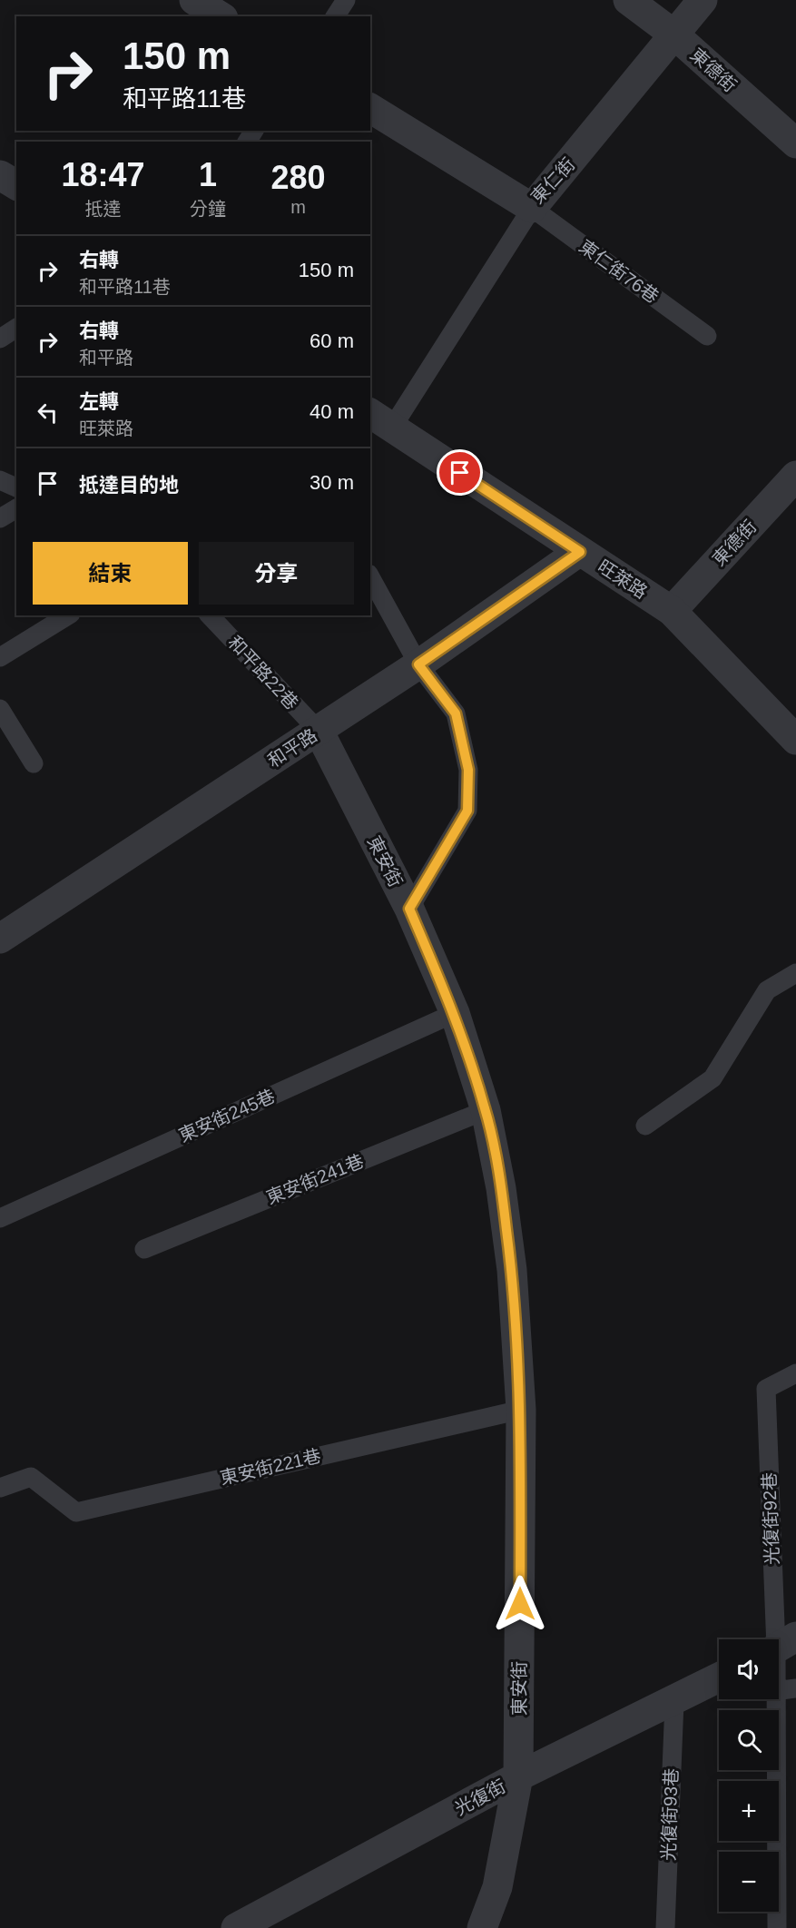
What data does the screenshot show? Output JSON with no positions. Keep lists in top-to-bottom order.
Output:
{
  "streets": {
    "street": [
      "東德街",
      "東仁街",
      "旺萊路",
      "和平路",
      "東安街",
      "光復街"
    ],
    "lane": [
      "東仁街76巷",
      "和平路22巷",
      "東安街245巷",
      "東安街241巷",
      "東安街221巷",
      "光復街92巷",
      "光復街93巷"
    ]
  },
  "crossings": [
    ["東德街", "東仁街"],
    ["東德街", "旺萊路"],
    ["東仁街", "東仁街76巷"],
    ["旺萊路", "和平路"],
    ["和平路22巷", "和平路"],
    ["和平路22巷", "東安街"],
    ["和平路", "東安街"],
    ["東安街", "東安街245巷"],
    ["東安街", "東安街241巷"],
    ["東安街", "東安街221巷"],
    ["東安街", "光復街"],
    ["光復街", "光復街93巷"]
  ],
  "page": {
    "turn": ["150 m", "和平路11巷"],
    "eta": [
      "18:47",
      "抵達",
      "1",
      "分鐘",
      "280",
      "m"
    ],
    "list": [
      {
        "name": "右轉",
        "note": "和平路11巷",
        "value": "150 m"
      },
      {
        "name": "右轉",
        "note": "和平路",
        "value": "60 m"
      },
      {
        "name": "左轉",
        "note": "旺萊路",
        "value": "40 m"
      },
      {
        "name": "抵達目的地",
        "value": "30 m"
      }
    ],
    "buttons": ["結束", "分享"],
    "map_buttons": ["+", "−"]
  }
}
